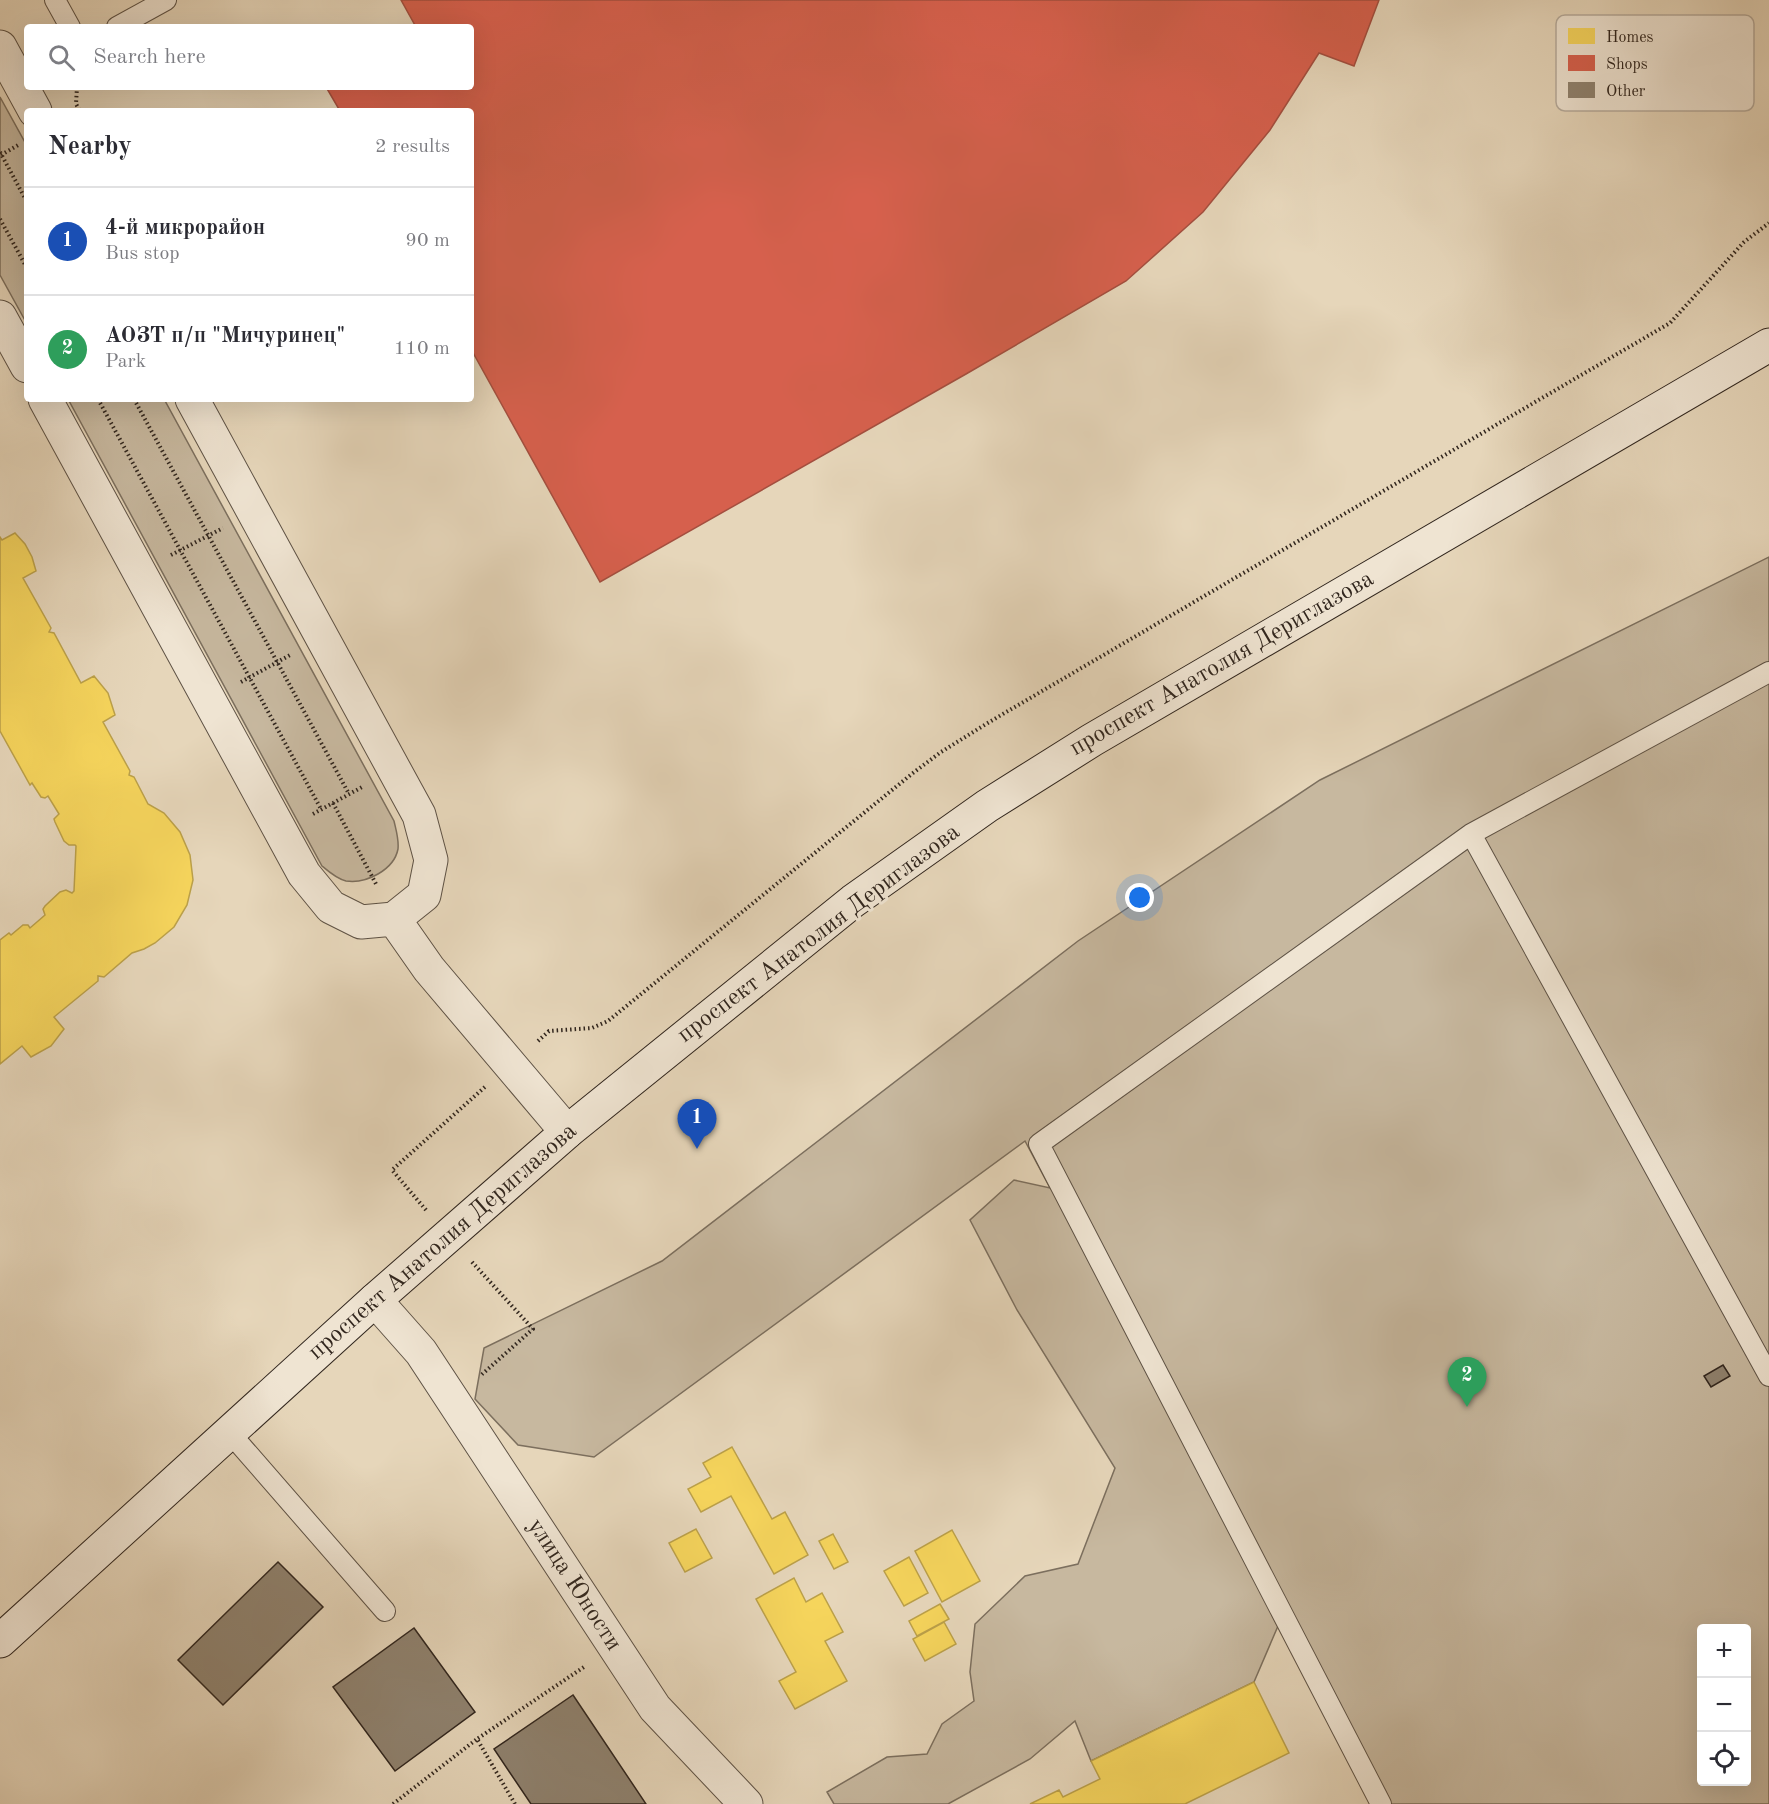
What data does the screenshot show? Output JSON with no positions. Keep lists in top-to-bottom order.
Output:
{
  "streets": {
    "street": ["проспект Анатолия Дериглазова", "улица Юности"]
  },
  "crossings": [
    ["проспект Анатолия Дериглазова", "улица Юности"]
  ],
  "legend": ["Homes", "Shops", "Other"],
  "page": {
    "search": "Search here",
    "heading": ["Nearby", "2 results"],
    "list": [
      {
        "mark": "1",
        "name": "4-й микрорайон",
        "note": "Bus stop",
        "value": "90 m"
      },
      {
        "mark": "2",
        "name": "АОЗТ п/п \"Мичуринец\"",
        "note": "Park",
        "value": "110 m"
      }
    ],
    "pins": ["1", "2"],
    "map_buttons": ["+", "−"]
  }
}
